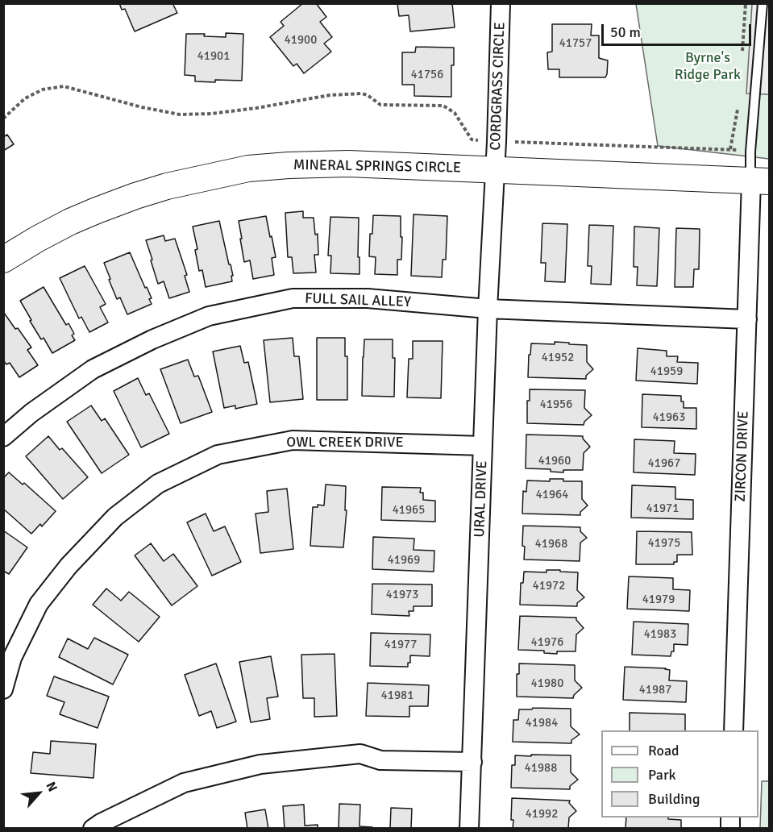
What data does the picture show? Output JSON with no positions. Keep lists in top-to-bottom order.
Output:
{
  "streets": {
    "street": [
      "CORDGRASS CIRCLE",
      "MINERAL SPRINGS CIRCLE",
      "FULL SAIL ALLEY",
      "OWL CREEK DRIVE",
      "ZIRCON DRIVE",
      "URAL DRIVE"
    ]
  },
  "crossings": [
    ["CORDGRASS CIRCLE", "MINERAL SPRINGS CIRCLE"],
    ["CORDGRASS CIRCLE", "URAL DRIVE"],
    ["MINERAL SPRINGS CIRCLE", "ZIRCON DRIVE"],
    ["MINERAL SPRINGS CIRCLE", "URAL DRIVE"],
    ["FULL SAIL ALLEY", "ZIRCON DRIVE"],
    ["FULL SAIL ALLEY", "URAL DRIVE"],
    ["OWL CREEK DRIVE", "URAL DRIVE"]
  ],
  "parks": ["Byrne's Ridge Park"],
  "house_numbers": [
    "41900",
    "41757",
    "41901",
    "41756",
    "41952",
    "41959",
    "41956",
    "41963",
    "41960",
    "41967",
    "41964",
    "41971",
    "41965",
    "41975",
    "41968",
    "41969",
    "41972",
    "41973",
    "41979",
    "41983",
    "41976",
    "41977",
    "41980",
    "41987",
    "41981",
    "41984",
    "41988",
    "41992"
  ],
  "legend": ["Road", "Park", "Building"],
  "scale_bar": "50 m",
  "north": "top right"
}
